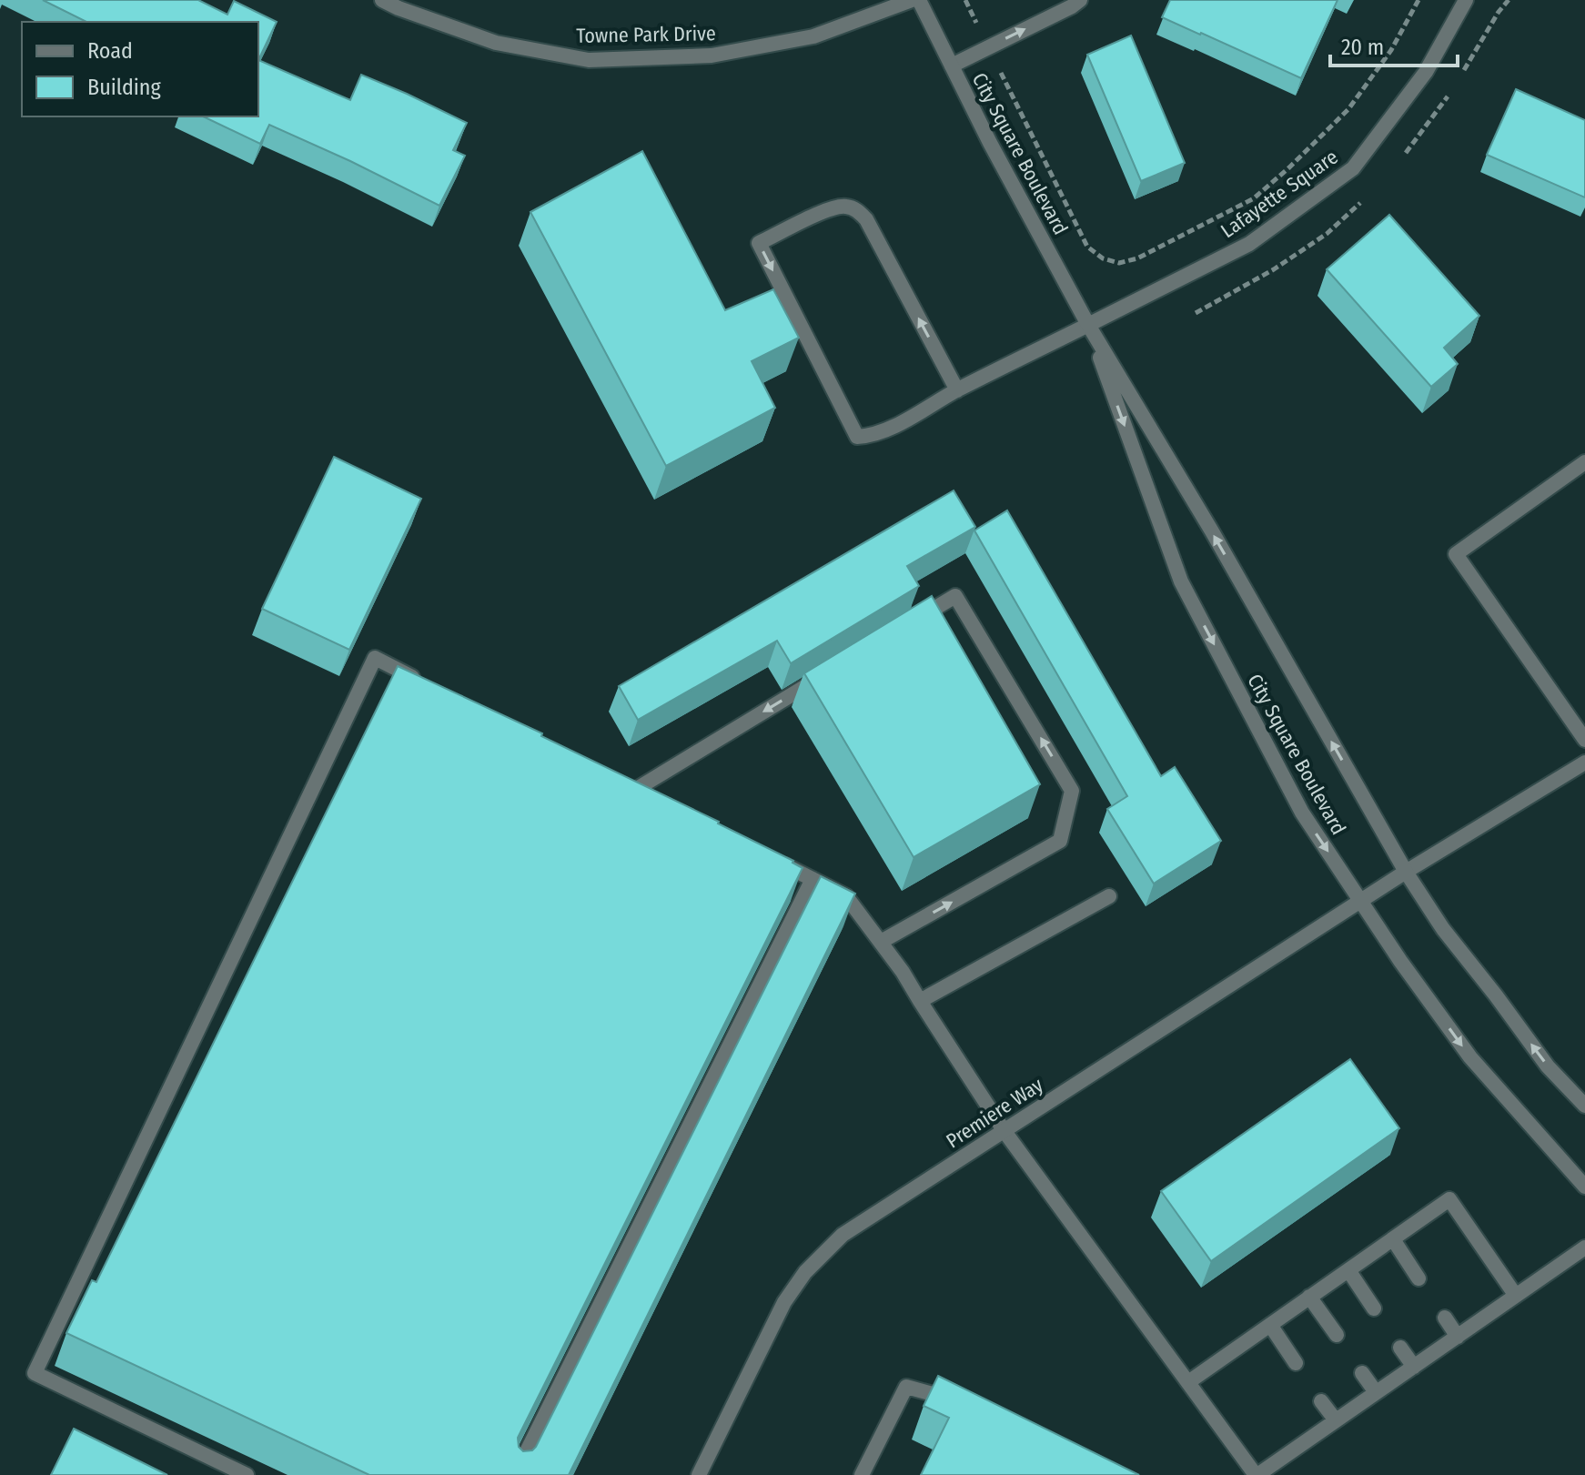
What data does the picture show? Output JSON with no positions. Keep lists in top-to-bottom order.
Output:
{
  "streets": {
    "street": [
      "Towne Park Drive",
      "City Square Boulevard",
      "Lafayette Square",
      "Premiere Way"
    ]
  },
  "crossings": [
    ["City Square Boulevard", "Lafayette Square"],
    ["City Square Boulevard", "Premiere Way"]
  ],
  "legend": ["Road", "Building"],
  "scale_bar": "20 m"
}
